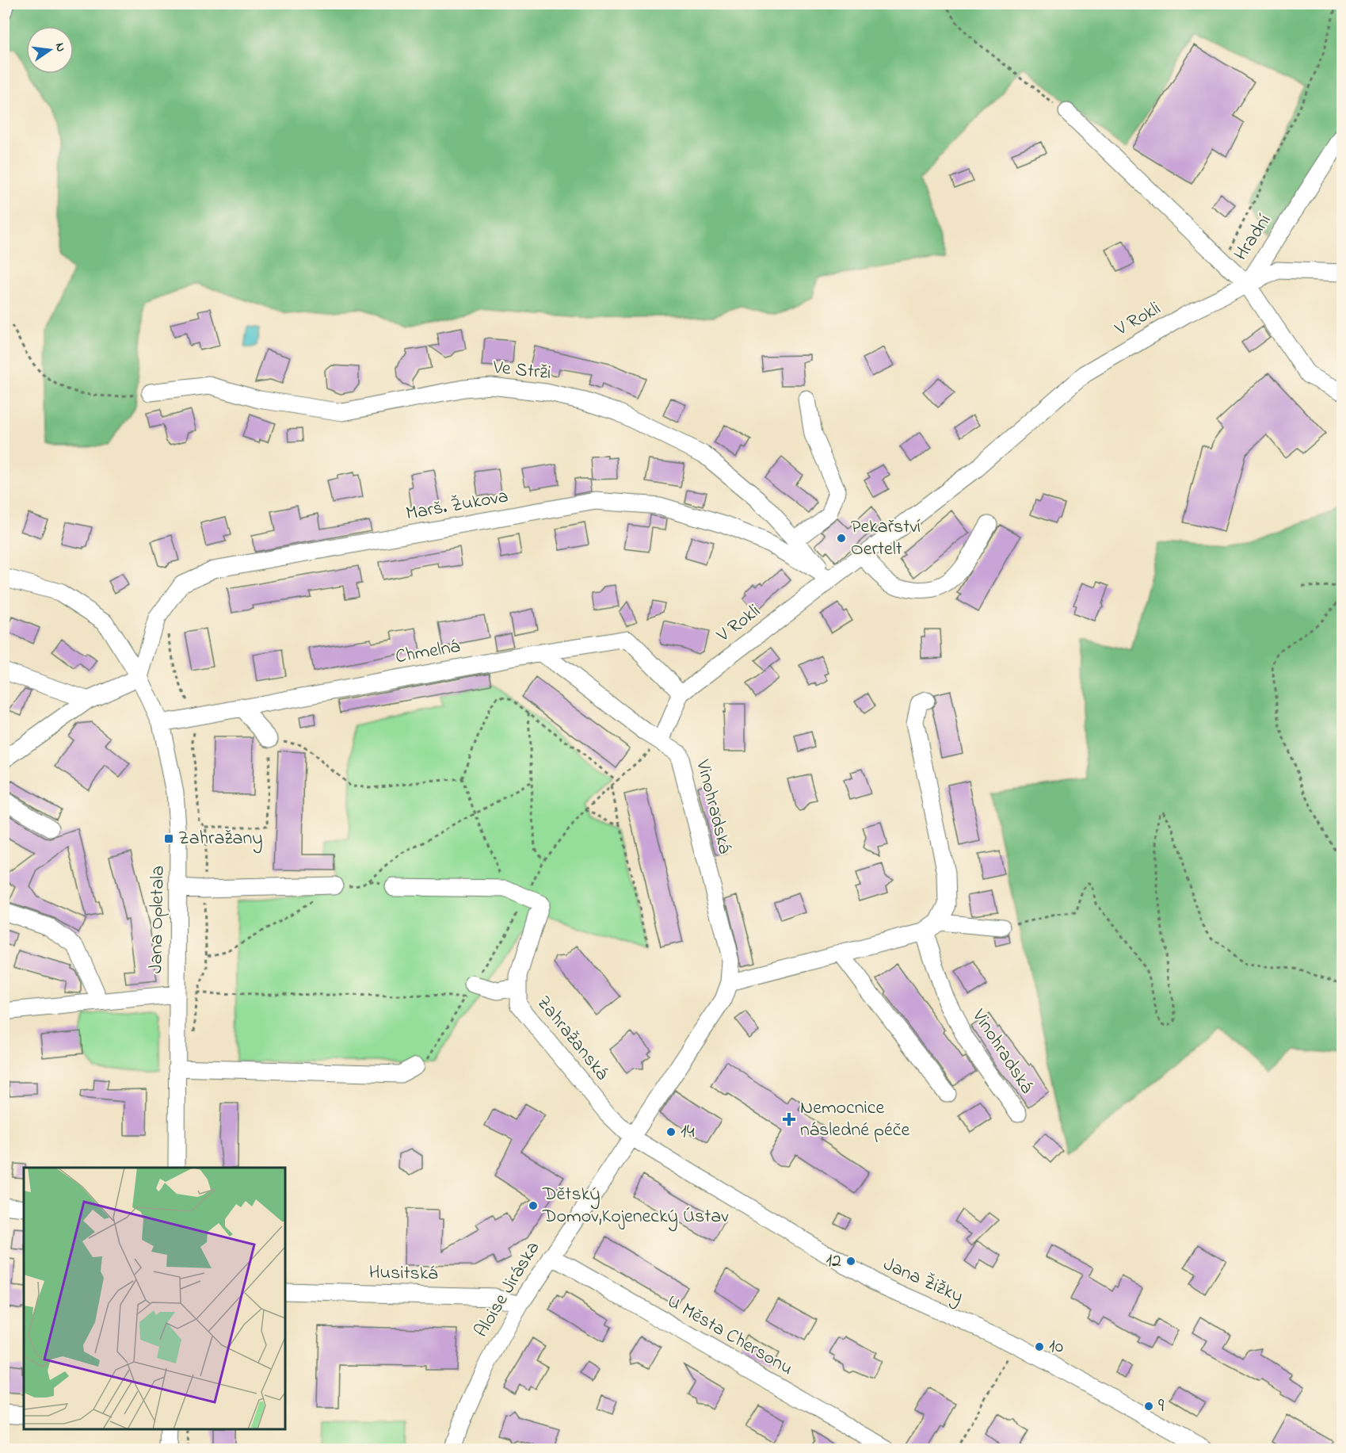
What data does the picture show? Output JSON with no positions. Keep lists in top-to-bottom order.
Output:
{
  "streets": {
    "street": [
      "Hradní",
      "V Rokli",
      "Ve Strži",
      "Marš. Žukova",
      "Chmelná",
      "Vinohradská",
      "Jana Opletala",
      "Zahražanská",
      "Husitská",
      "Jana Žižky",
      "Aloise Jiráska",
      "U Města Chersonu"
    ]
  },
  "crossings": [
    ["Hradní", "V Rokli"],
    ["V Rokli", "Ve Strži"],
    ["V Rokli", "Marš. Žukova"],
    ["V Rokli", "Chmelná"],
    ["V Rokli", "Vinohradská"],
    ["Ve Strži", "Marš. Žukova"],
    ["Marš. Žukova", "Jana Opletala"],
    ["Chmelná", "Vinohradská"],
    ["Chmelná", "Jana Opletala"],
    ["Vinohradská", "Zahražanská"],
    ["Vinohradská", "Jana Žižky"],
    ["Vinohradská", "Aloise Jiráska"],
    ["Zahražanská", "Jana Žižky"],
    ["Zahražanská", "Aloise Jiráska"],
    ["Husitská", "Aloise Jiráska"],
    ["Jana Žižky", "Aloise Jiráska"],
    ["Aloise Jiráska", "U Města Chersonu"]
  ],
  "places": {
    "other": [
      "Pekařství Oertelt",
      "14",
      "Dětský Domov,Kojenecký Ústav",
      "12",
      "10",
      "9"
    ],
    "transit": ["Zahražany"],
    "health": ["Nemocnice následné péče"]
  },
  "north": "right"
}
